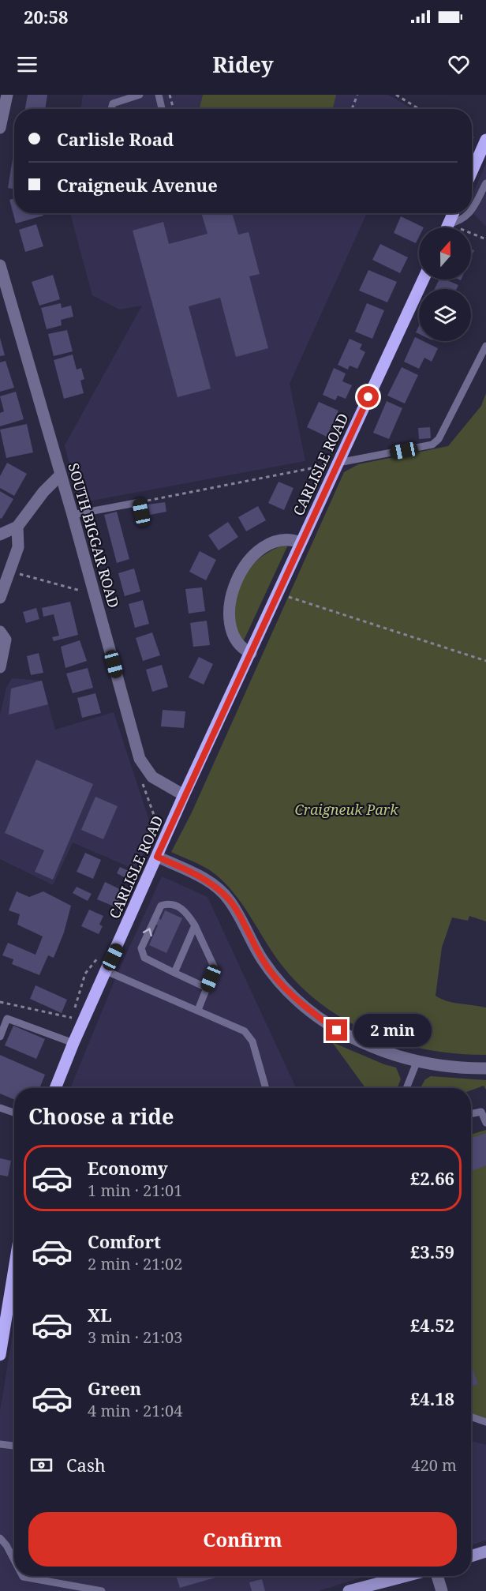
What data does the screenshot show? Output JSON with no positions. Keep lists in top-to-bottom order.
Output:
{
  "streets": {
    "main road": ["CARLISLE ROAD"],
    "street": ["SOUTH BIGGAR ROAD"]
  },
  "crossings": [
    ["CARLISLE ROAD", "SOUTH BIGGAR ROAD"]
  ],
  "parks": ["Craigneuk Park"],
  "north": "top",
  "page": {
    "status": "20:58",
    "header": "Ridey",
    "banner": ["Carlisle Road", "Craigneuk Avenue"],
    "bubble": "2 min",
    "heading": "Choose a ride",
    "list": [
      {
        "name": "Economy",
        "note": "1 min · 21:01",
        "value": "£2.66"
      },
      {
        "name": "Comfort",
        "note": "2 min · 21:02",
        "value": "£3.59"
      },
      {
        "name": "XL",
        "note": "3 min · 21:03",
        "value": "£4.52"
      },
      {
        "name": "Green",
        "note": "4 min · 21:04",
        "value": "£4.18"
      }
    ],
    "pay": ["Cash", "420 m"],
    "buttons": "Confirm"
  }
}
